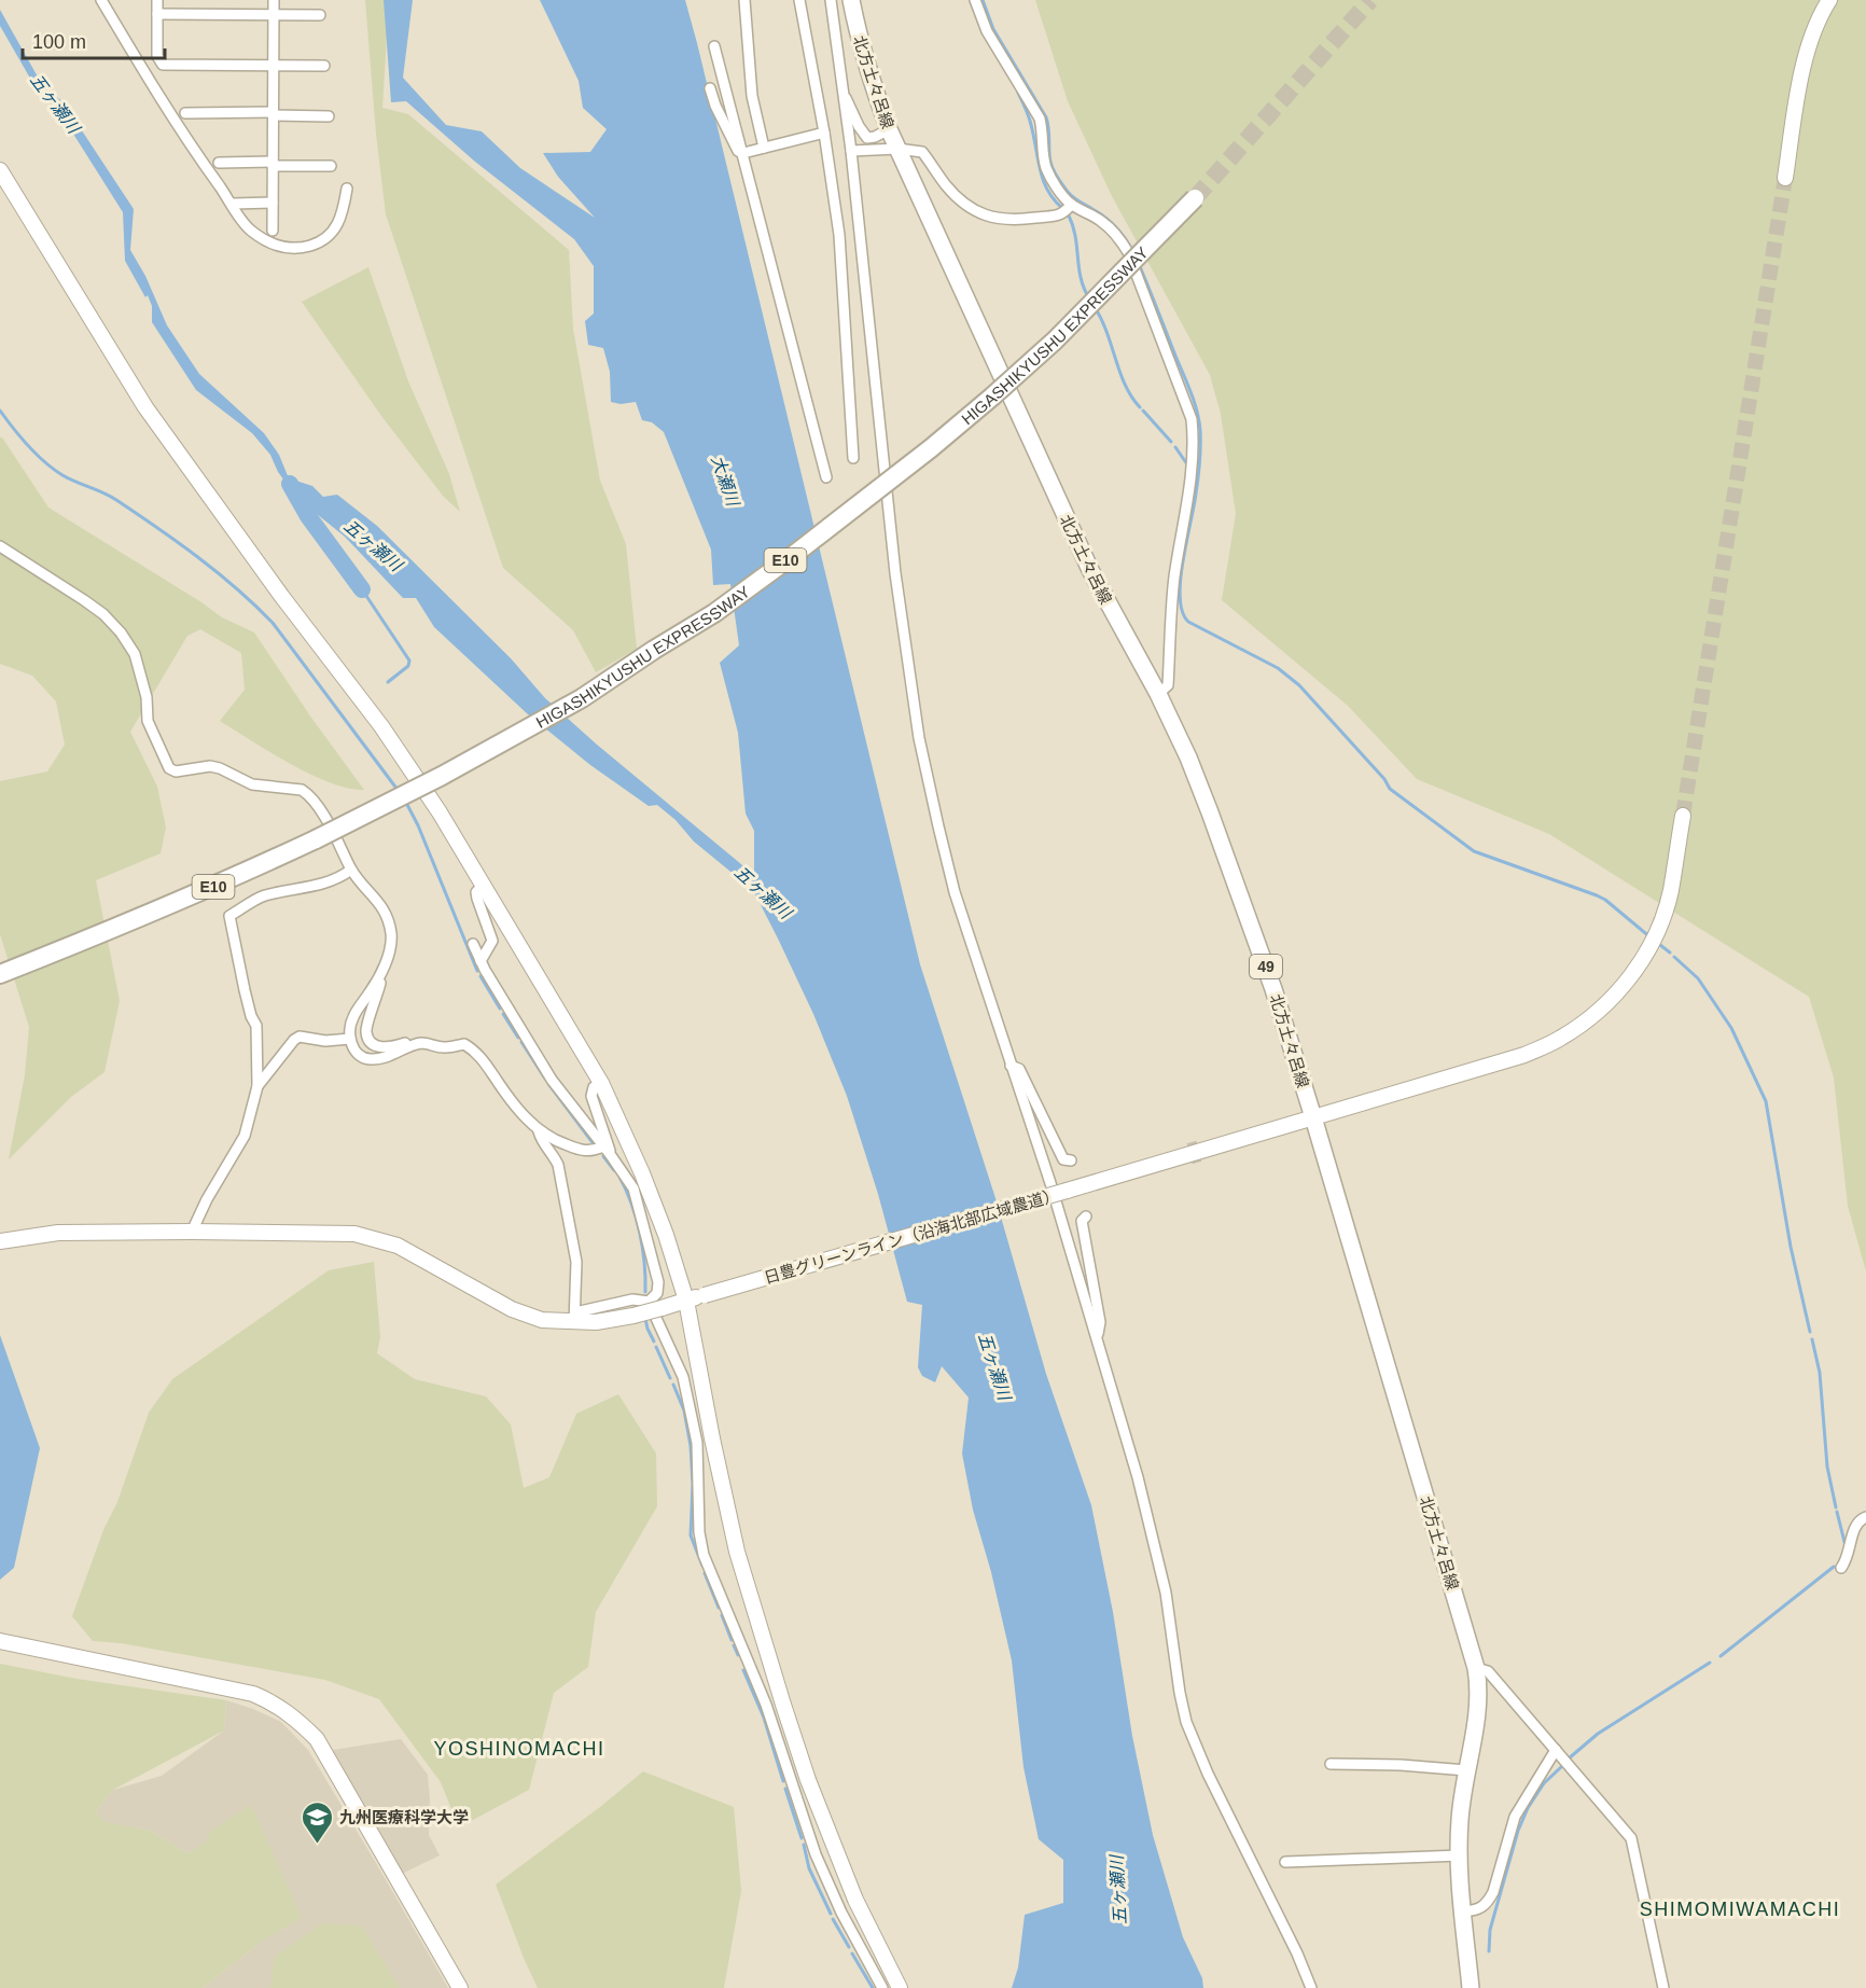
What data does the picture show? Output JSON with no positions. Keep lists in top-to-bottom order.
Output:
{
  "streets": {
    "highway": ["HIGASHIKYUSHU EXPRESSWAY", "E10"],
    "main road": ["北方土々呂線", "49"],
    "street": ["日豊グリーンライン（沿海北部広域農道）"]
  },
  "crossings": [
    ["北方土々呂線", "日豊グリーンライン（沿海北部広域農道）"]
  ],
  "districts": ["YOSHINOMACHI", "SHIMOMIWAMACHI"],
  "water": ["五ヶ瀬川", "大瀬川"],
  "places": {
    "school or university": ["九州医療科学大学"]
  },
  "scale_bar": "100 m"
}
